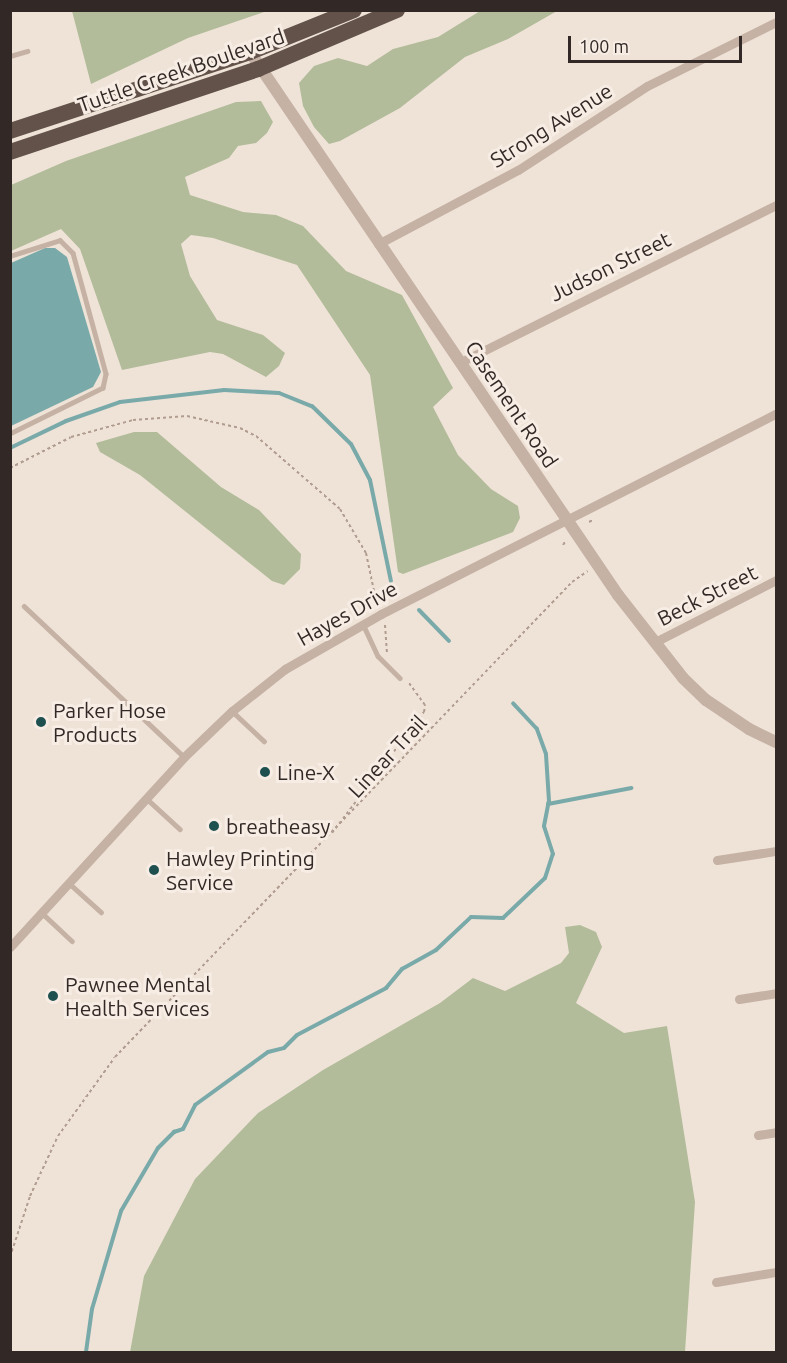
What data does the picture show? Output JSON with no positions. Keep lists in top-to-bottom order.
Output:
{
  "streets": {
    "highway": ["Tuttle Creek Boulevard"],
    "street": [
      "Strong Avenue",
      "Judson Street",
      "Casement Road",
      "Beck Street",
      "Hayes Drive"
    ],
    "path": ["Linear Trail"]
  },
  "crossings": [
    ["Tuttle Creek Boulevard", "Casement Road"],
    ["Strong Avenue", "Casement Road"],
    ["Judson Street", "Casement Road"],
    ["Casement Road", "Beck Street"],
    ["Casement Road", "Hayes Drive"]
  ],
  "places": [
    "Parker Hose Products",
    "Line-X",
    "breatheasy",
    "Hawley Printing Service",
    "Pawnee Mental Health Services"
  ],
  "scale_bar": "100 m"
}
